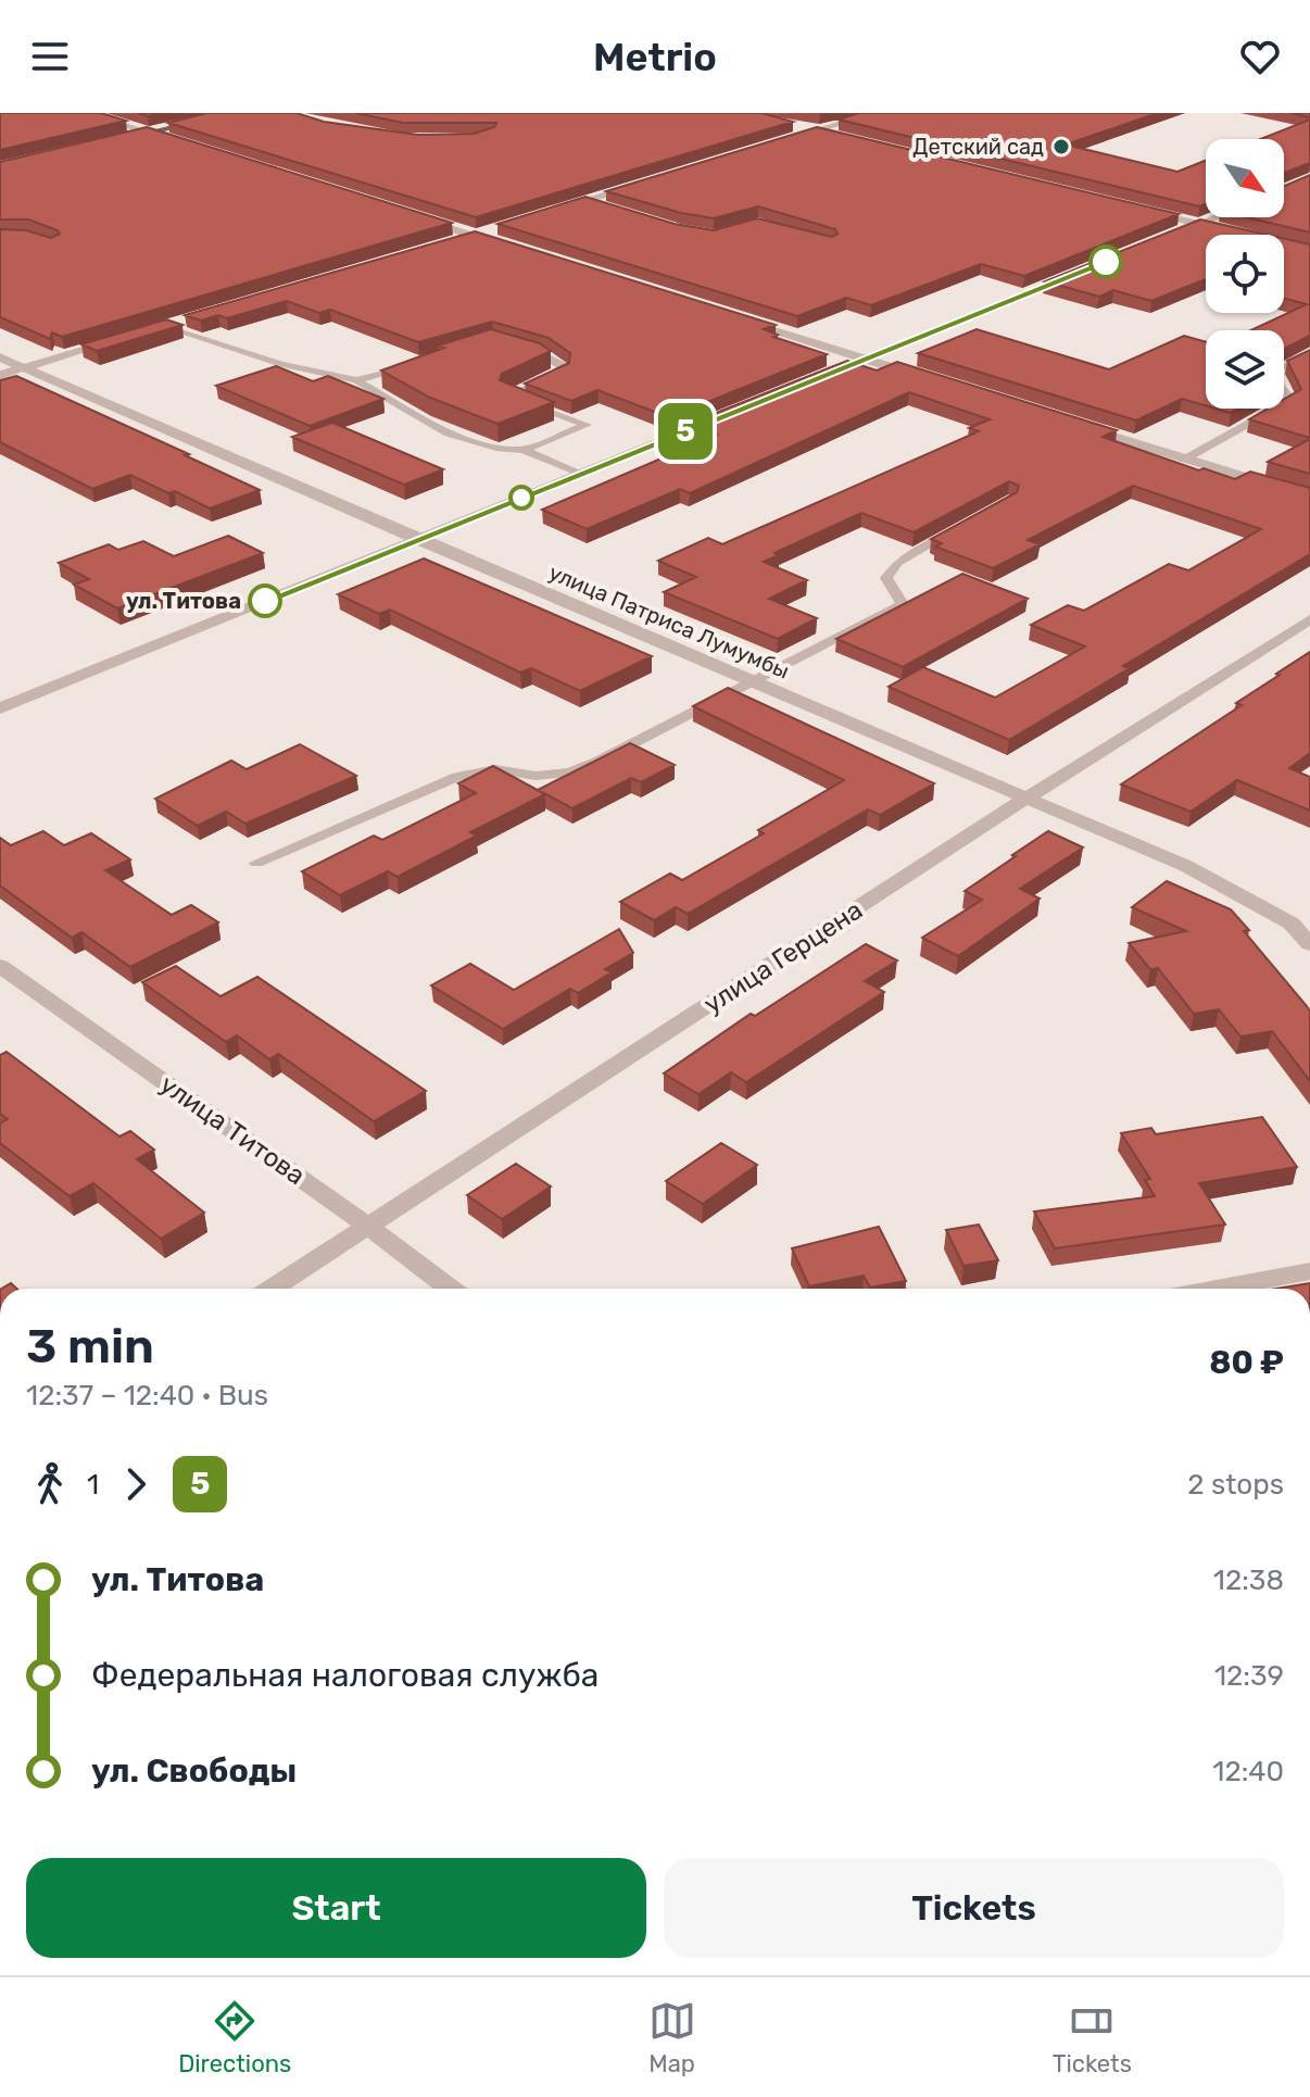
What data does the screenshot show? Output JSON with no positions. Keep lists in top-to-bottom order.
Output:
{
  "streets": {
    "street": ["улица Патриса Лумумбы", "улица Герцена", "улица Титова"]
  },
  "crossings": [
    ["улица Патриса Лумумбы", "улица Герцена"],
    ["улица Герцена", "улица Титова"]
  ],
  "places": ["Детский сад", "ул. Титова"],
  "lines": ["bus line 5"],
  "north": "bottom right",
  "page": {
    "header": "Metrio",
    "on_map": "5",
    "heading": ["3 min", "12:37 – 12:40 · Bus", "80 ₽"],
    "legs": ["1", "5", "2 stops"],
    "list": [
      {
        "name": "ул. Титова",
        "value": "12:38"
      },
      {
        "name": "Федеральная налоговая служба",
        "value": "12:39"
      },
      {
        "name": "ул. Свободы",
        "value": "12:40"
      }
    ],
    "buttons": ["Start", "Tickets"],
    "tabs": ["Directions", "Map", "Tickets"]
  }
}
